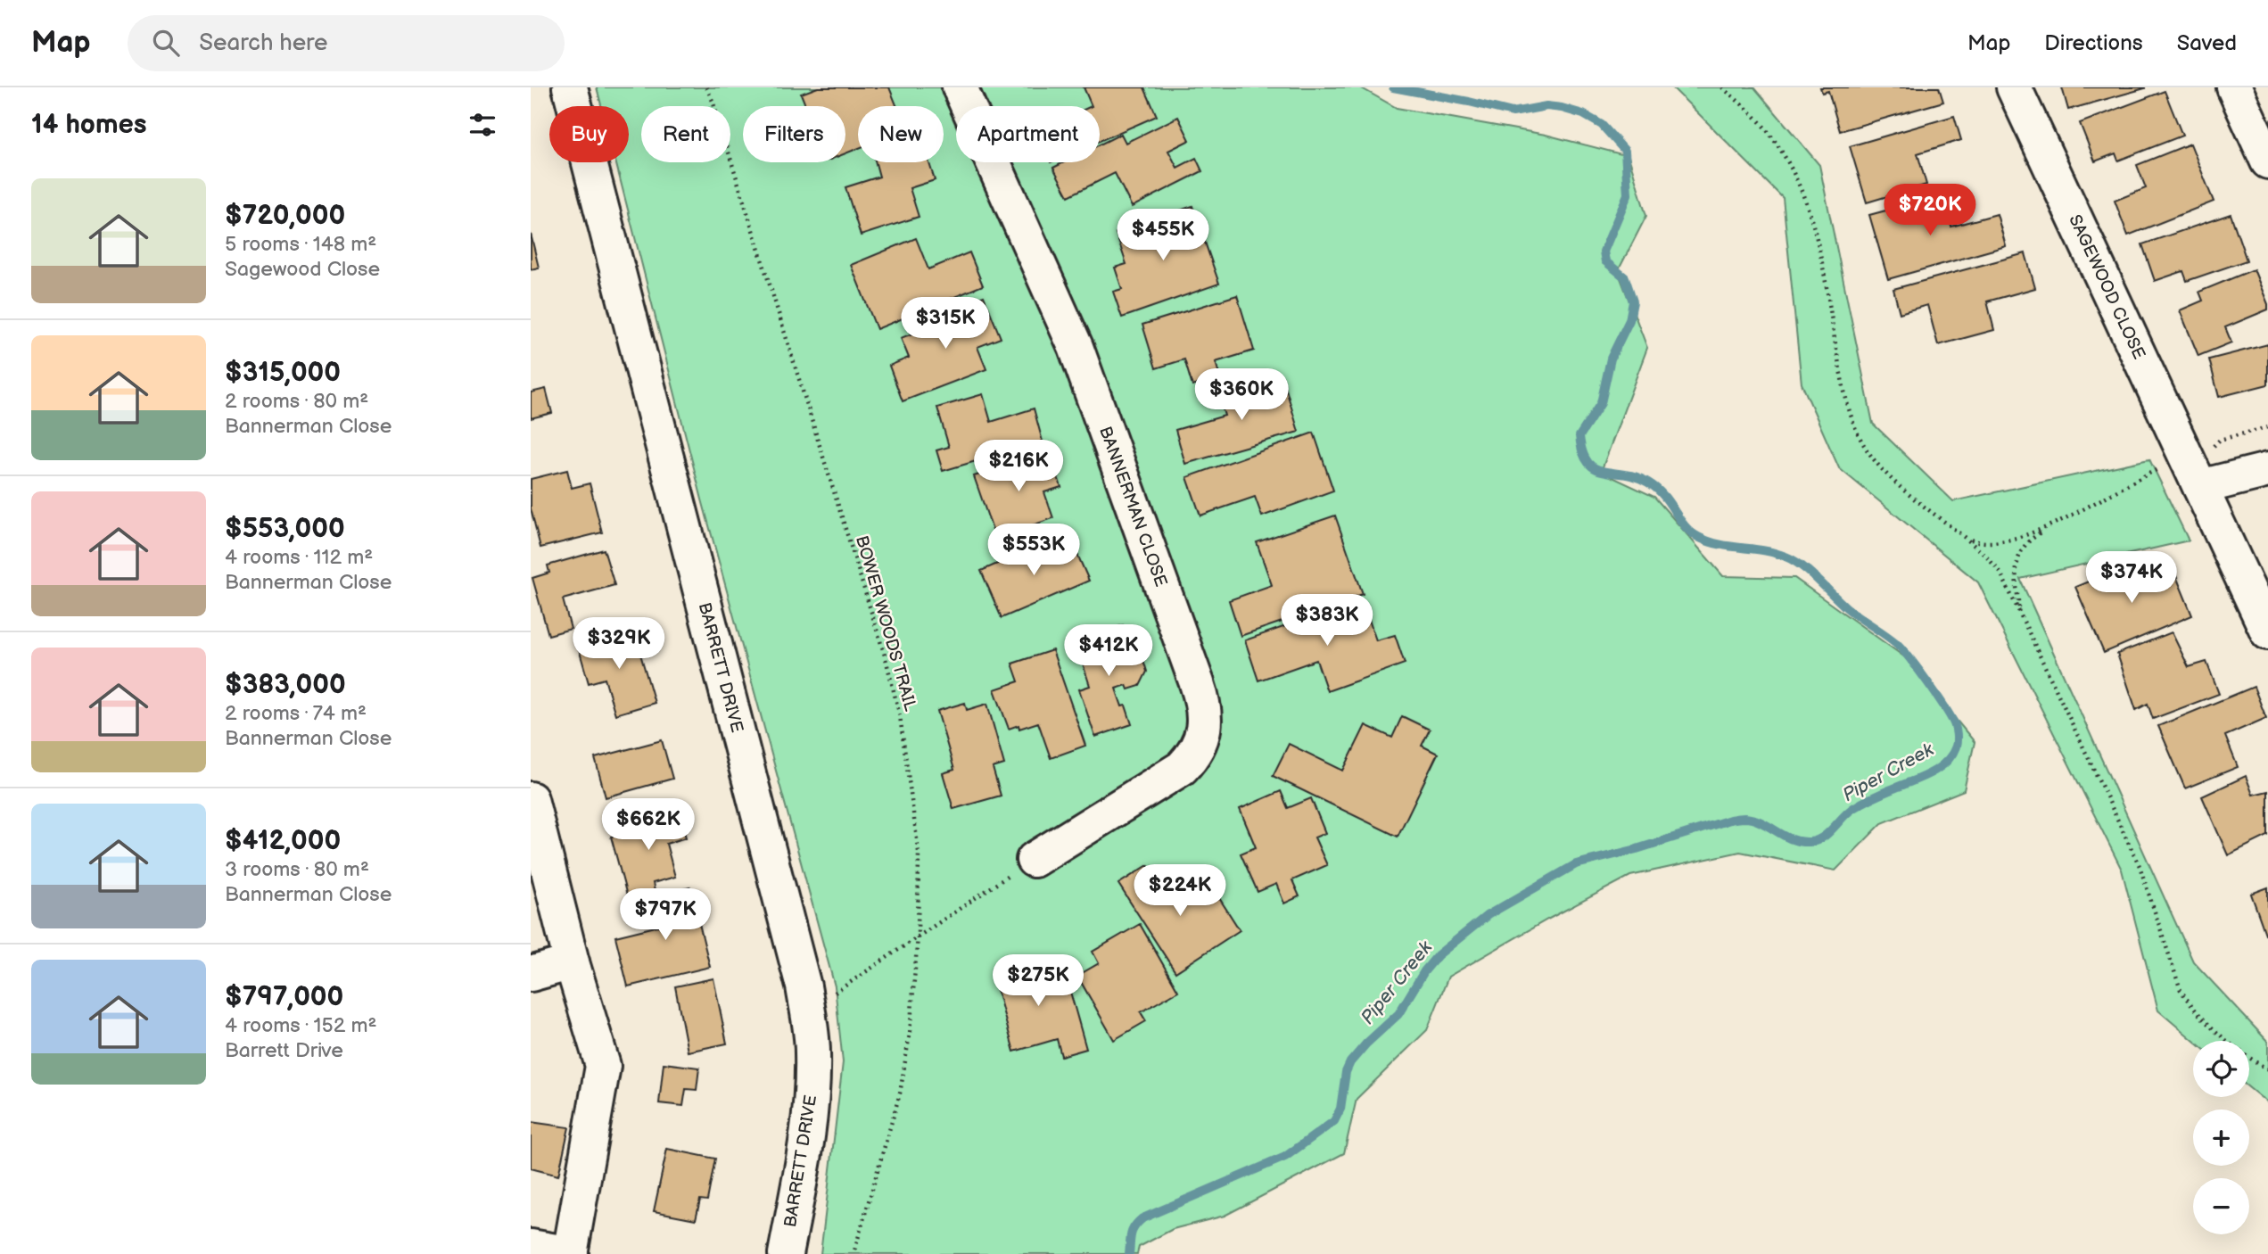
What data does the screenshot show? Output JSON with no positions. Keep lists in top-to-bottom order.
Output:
{
  "streets": {
    "street": ["SAGEWOOD CLOSE", "BANNERMAN CLOSE", "BARRETT DRIVE"],
    "path": ["BOWER WOODS TRAIL"]
  },
  "water": ["Piper Creek"],
  "page": {
    "header": "Map",
    "search": "Search here",
    "nav": ["Map", "Directions", "Saved"],
    "heading": "14 homes",
    "chip": [
      "Buy",
      "Rent",
      "Filters",
      "New",
      "Apartment"
    ],
    "list": [
      {
        "name": "$720,000",
        "note": "5 rooms · 148 m² · Sagewood Close"
      },
      {
        "name": "$315,000",
        "note": "2 rooms · 80 m² · Bannerman Close"
      },
      {
        "name": "$553,000",
        "note": "4 rooms · 112 m² · Bannerman Close"
      },
      {
        "name": "$383,000",
        "note": "2 rooms · 74 m² · Bannerman Close"
      },
      {
        "name": "$412,000",
        "note": "3 rooms · 80 m² · Bannerman Close"
      },
      {
        "name": "$797,000",
        "note": "4 rooms · 152 m² · Barrett Drive"
      }
    ],
    "price": [
      "$720K",
      "$455K",
      "$315K",
      "$360K",
      "$216K",
      "$553K",
      "$374K",
      "$383K",
      "$329K",
      "$412K",
      "$662K",
      "$224K",
      "$797K",
      "$275K"
    ],
    "map_buttons": ["+", "−"]
  }
}
